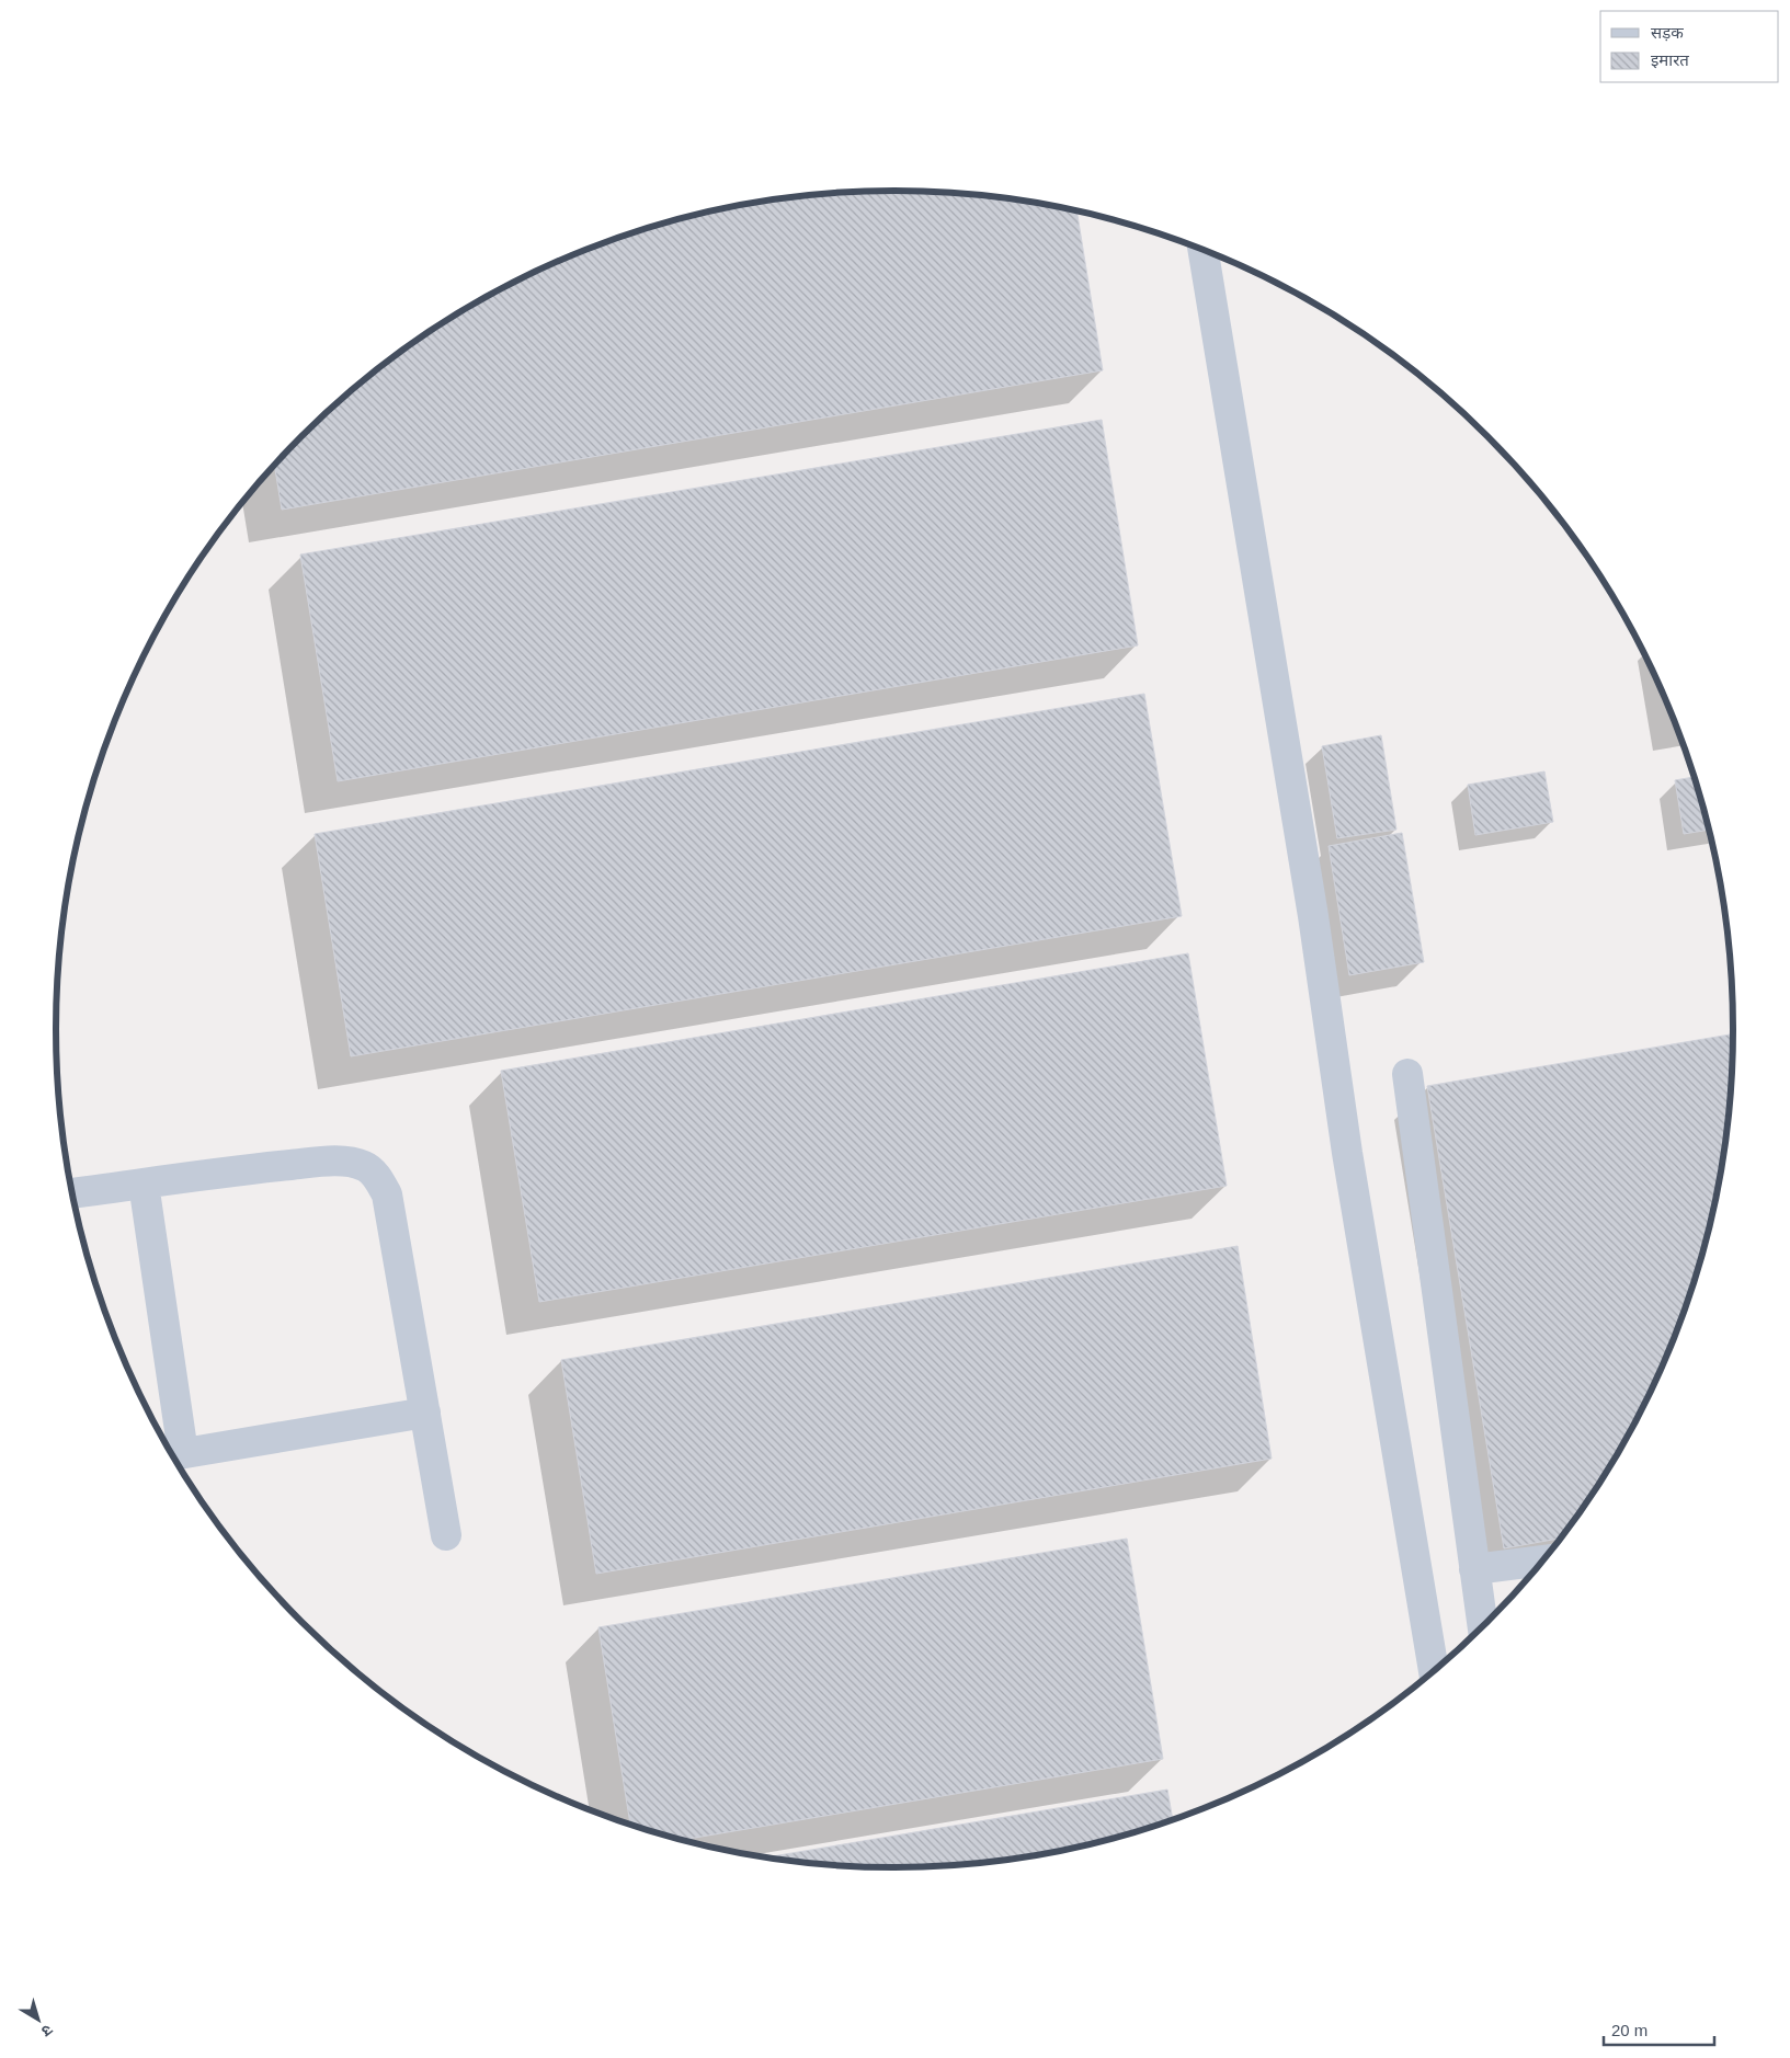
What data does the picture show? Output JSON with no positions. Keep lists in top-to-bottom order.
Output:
{
  "legend": ["सड़क", "इमारत"],
  "scale_bar": "20 m",
  "north": "bottom right"
}
